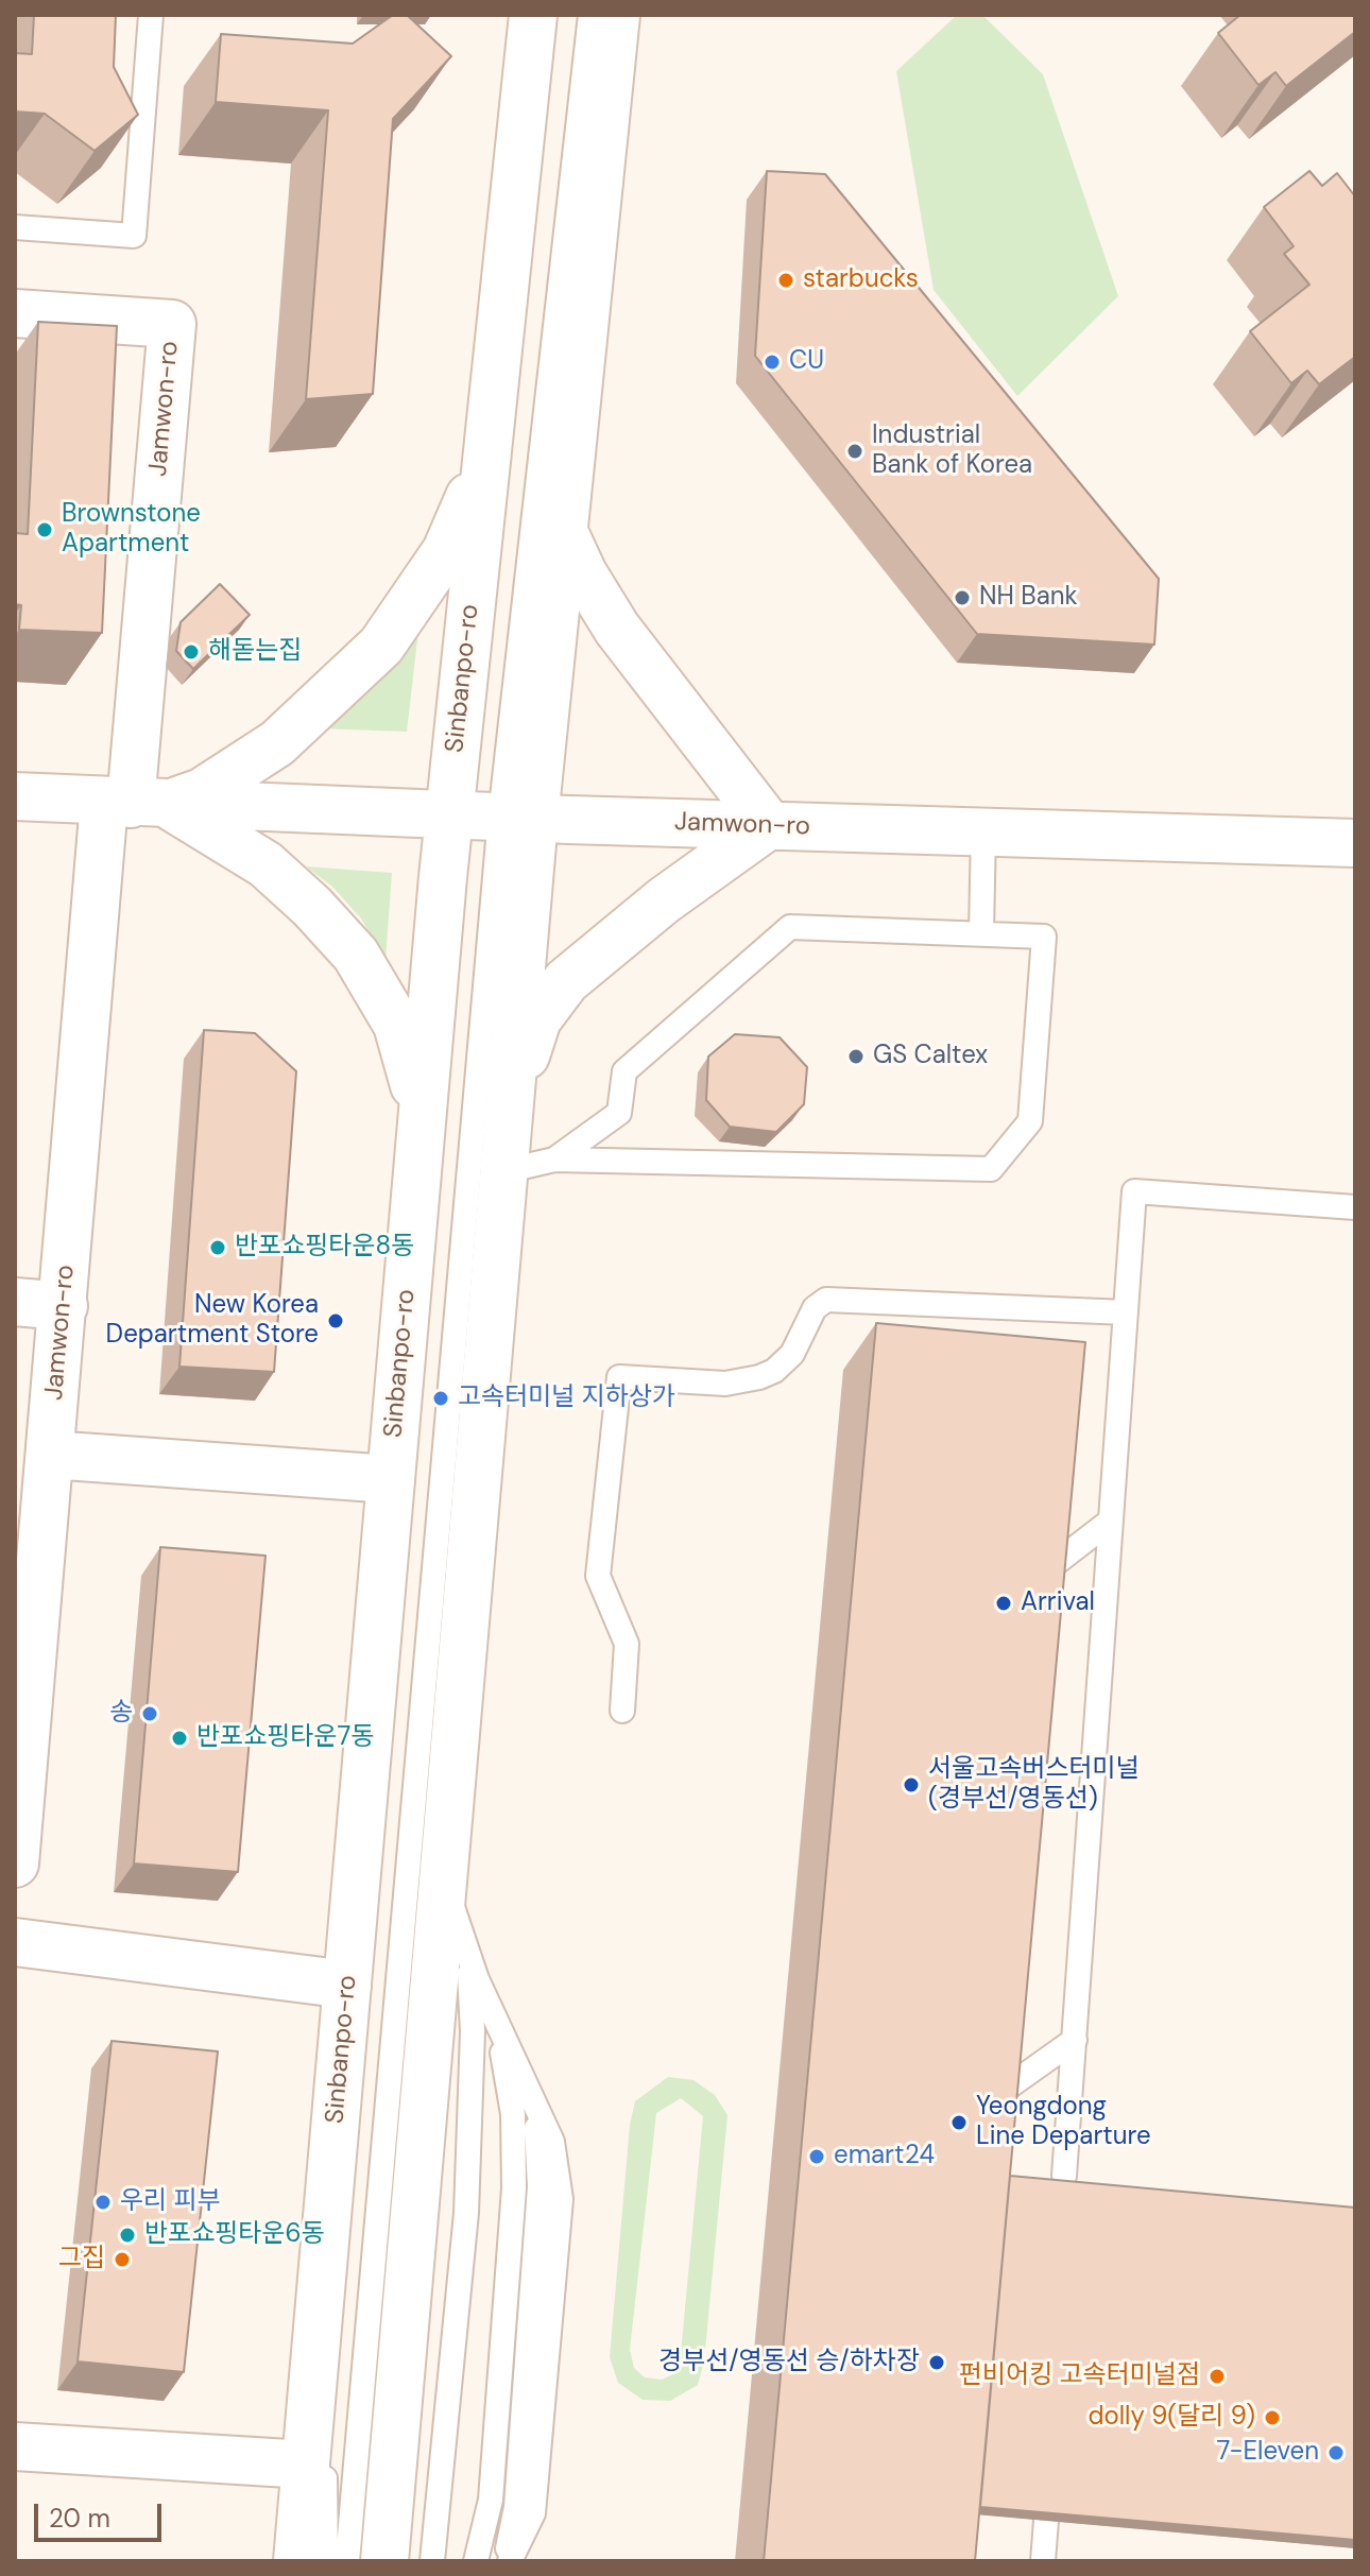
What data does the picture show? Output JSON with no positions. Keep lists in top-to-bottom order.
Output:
{
  "streets": {
    "main road": ["Jamwon-ro", "Sinbanpo-ro"]
  },
  "crossings": [
    ["Jamwon-ro", "Sinbanpo-ro"]
  ],
  "places": [
    "starbucks",
    "CU",
    "Industrial Bank of Korea",
    "Brownstone Apartment",
    "NH Bank",
    "해돋는집",
    "GS Caltex",
    "반포쇼핑타운8동",
    "New Korea Department Store",
    "고속터미널 지하상가",
    "Arrival",
    "송",
    "반포쇼핑타운7동",
    "서울고속버스터미널 (경부선/영동선)",
    "Yeongdong Line Departure",
    "emart24",
    "우리 피부",
    "반포쇼핑타운6동",
    "그집",
    "경부선/영동선 승/하차장",
    "펀비어킹 고속터미널점",
    "dolly 9(달리 9)",
    "7-Eleven"
  ],
  "scale_bar": "20 m"
}
